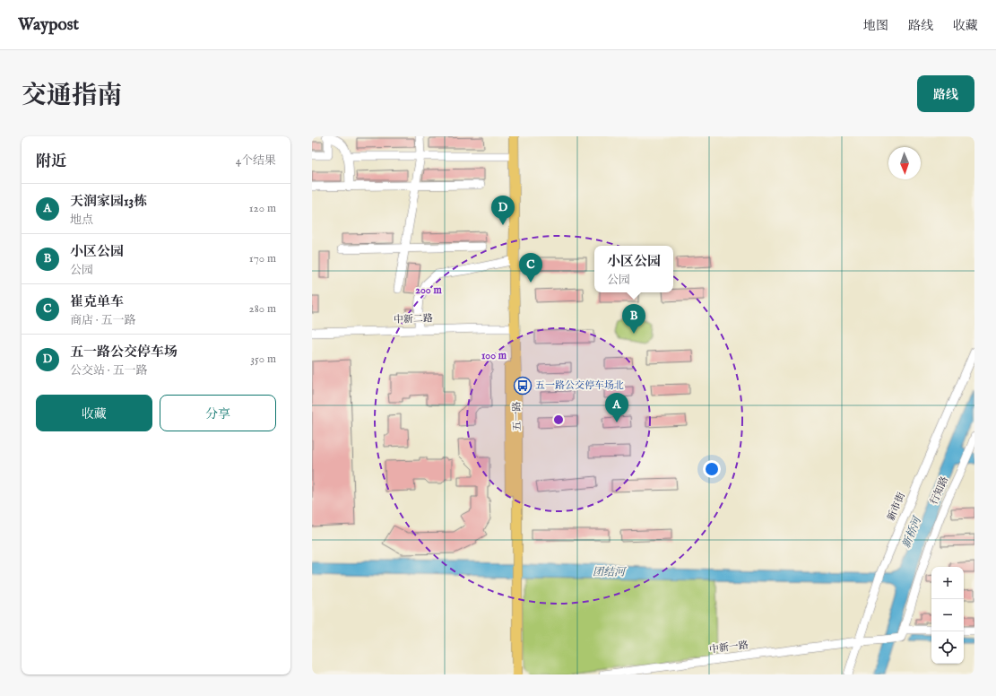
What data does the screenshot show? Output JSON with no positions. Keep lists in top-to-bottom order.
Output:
{
  "streets": {
    "main road": ["五一路"],
    "street": [
      "中新二路",
      "行知路",
      "新市街",
      "中新一路"
    ]
  },
  "crossings": [
    ["中新二路", "五一路"],
    ["行知路", "中新一路"],
    ["新市街", "中新一路"]
  ],
  "water": ["新桥河", "团结河"],
  "places": {
    "bus stop": ["五一路公交停车场北"]
  },
  "north": "bottom",
  "page": {
    "header": "Waypost",
    "nav": ["地图", "路线", "收藏"],
    "title": "交通指南",
    "buttons": [
      "路线",
      ["收藏", "分享"]
    ],
    "heading": ["附近", "4个结果"],
    "list": [
      {
        "mark": "A",
        "name": "天润家园13栋",
        "note": "地点",
        "value": "120 m"
      },
      {
        "mark": "B",
        "name": "小区公园",
        "note": "公园",
        "value": "170 m"
      },
      {
        "mark": "C",
        "name": "崔克单车",
        "note": "商店 · 五一路",
        "value": "280 m"
      },
      {
        "mark": "D",
        "name": "五一路公交停车场",
        "note": "公交站 · 五一路",
        "value": "350 m"
      }
    ],
    "pins": [
      "D",
      "C",
      "B",
      "A"
    ],
    "popup": ["小区公园", "公园"],
    "map_buttons": ["+", "−"]
  },
  "rings": ["200 m", "100 m"]
}
